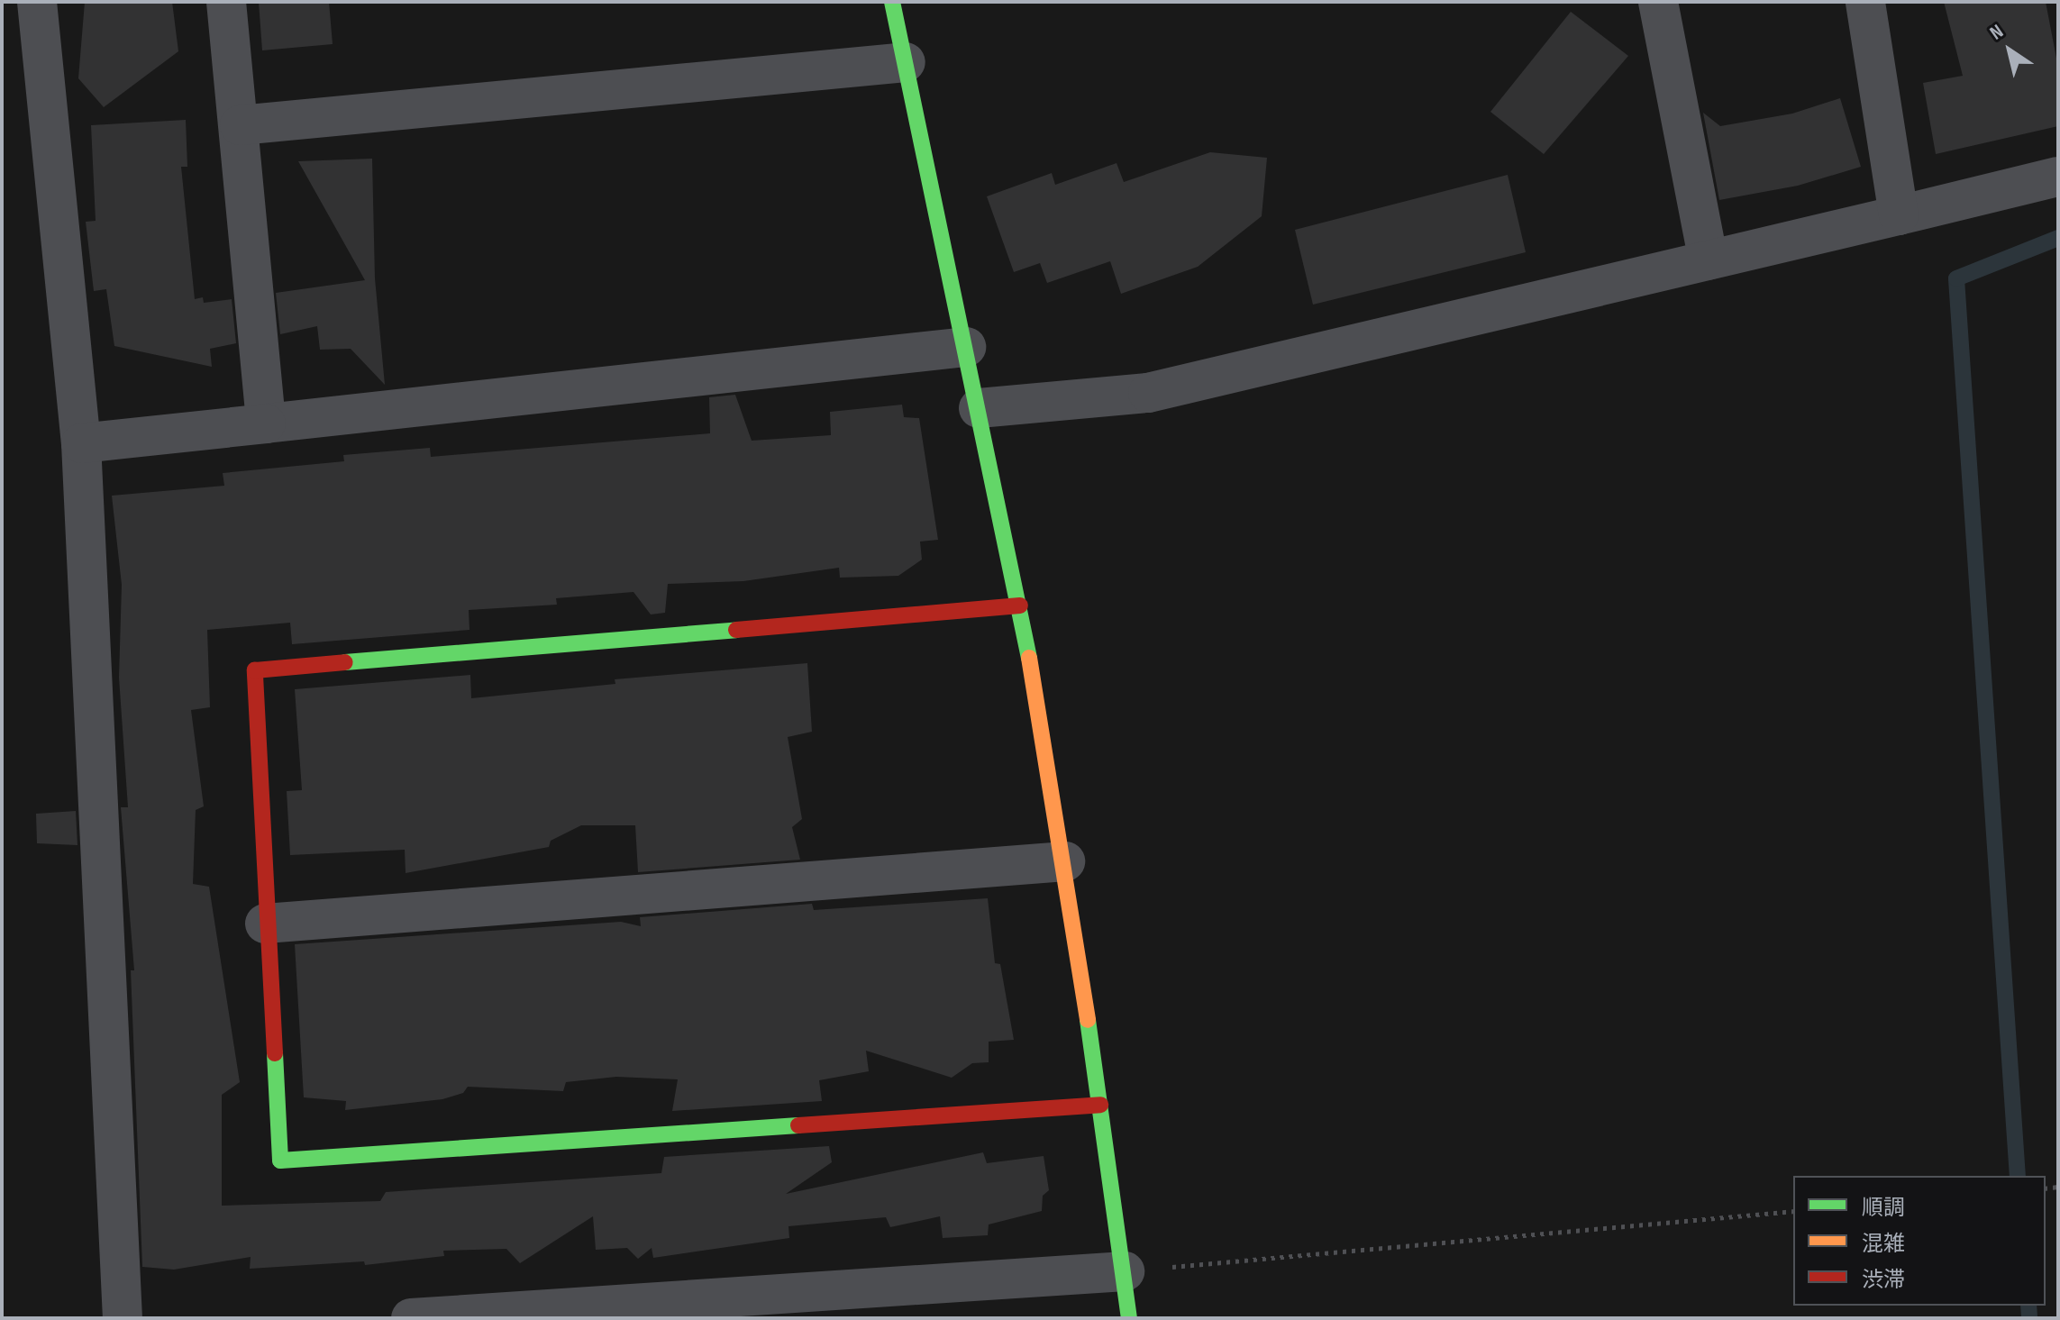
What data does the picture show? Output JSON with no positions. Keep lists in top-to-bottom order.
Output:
{
  "legend": ["順調", "混雑", "渋滞"],
  "north": "top left"
}
